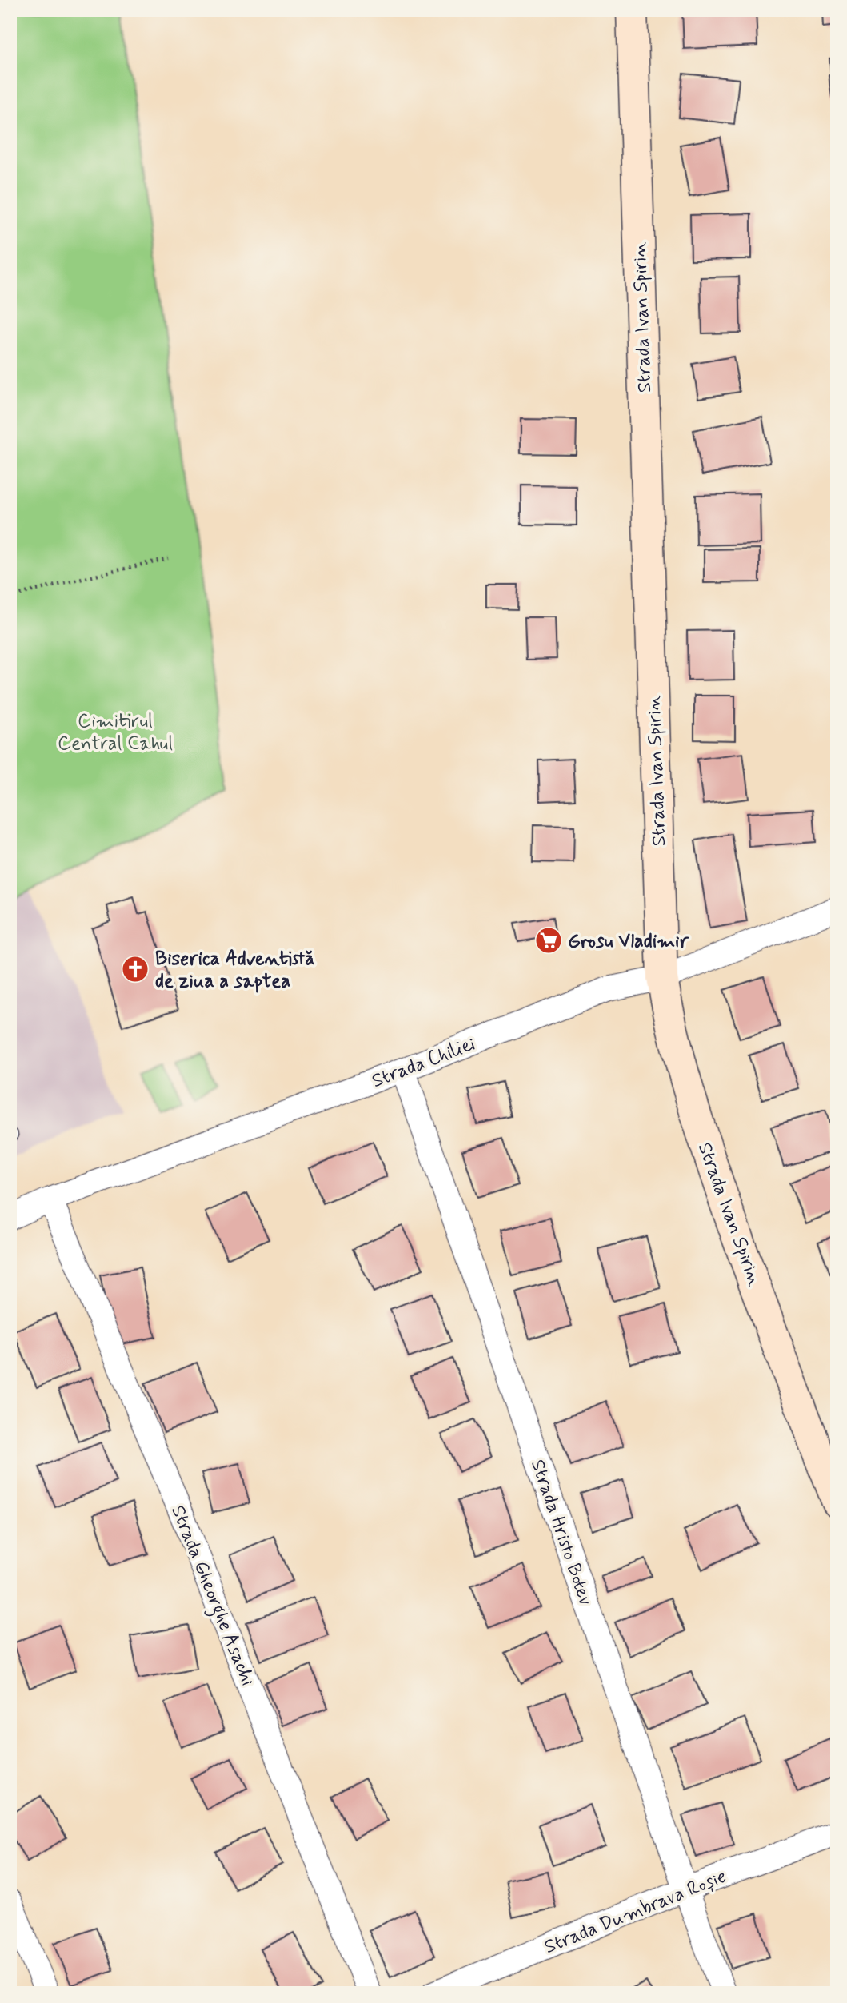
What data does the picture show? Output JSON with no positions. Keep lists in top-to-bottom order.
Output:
{
  "streets": {
    "street": [
      "Strada Ivan Spirin",
      "Strada Chiliei",
      "Strada Hristo Botev",
      "Strada Gheorghe Asachi",
      "Strada Dumbrava Roșie"
    ]
  },
  "crossings": [
    ["Strada Ivan Spirin", "Strada Chiliei"],
    ["Strada Chiliei", "Strada Hristo Botev"],
    ["Strada Chiliei", "Strada Gheorghe Asachi"],
    ["Strada Hristo Botev", "Strada Dumbrava Roșie"]
  ],
  "parks": ["Cimitirul Central Cahul"],
  "places": {
    "supermarket": ["Grosu Vladimir"],
    "church": ["Biserica Adventistă de ziua a saptea"]
  }
}
